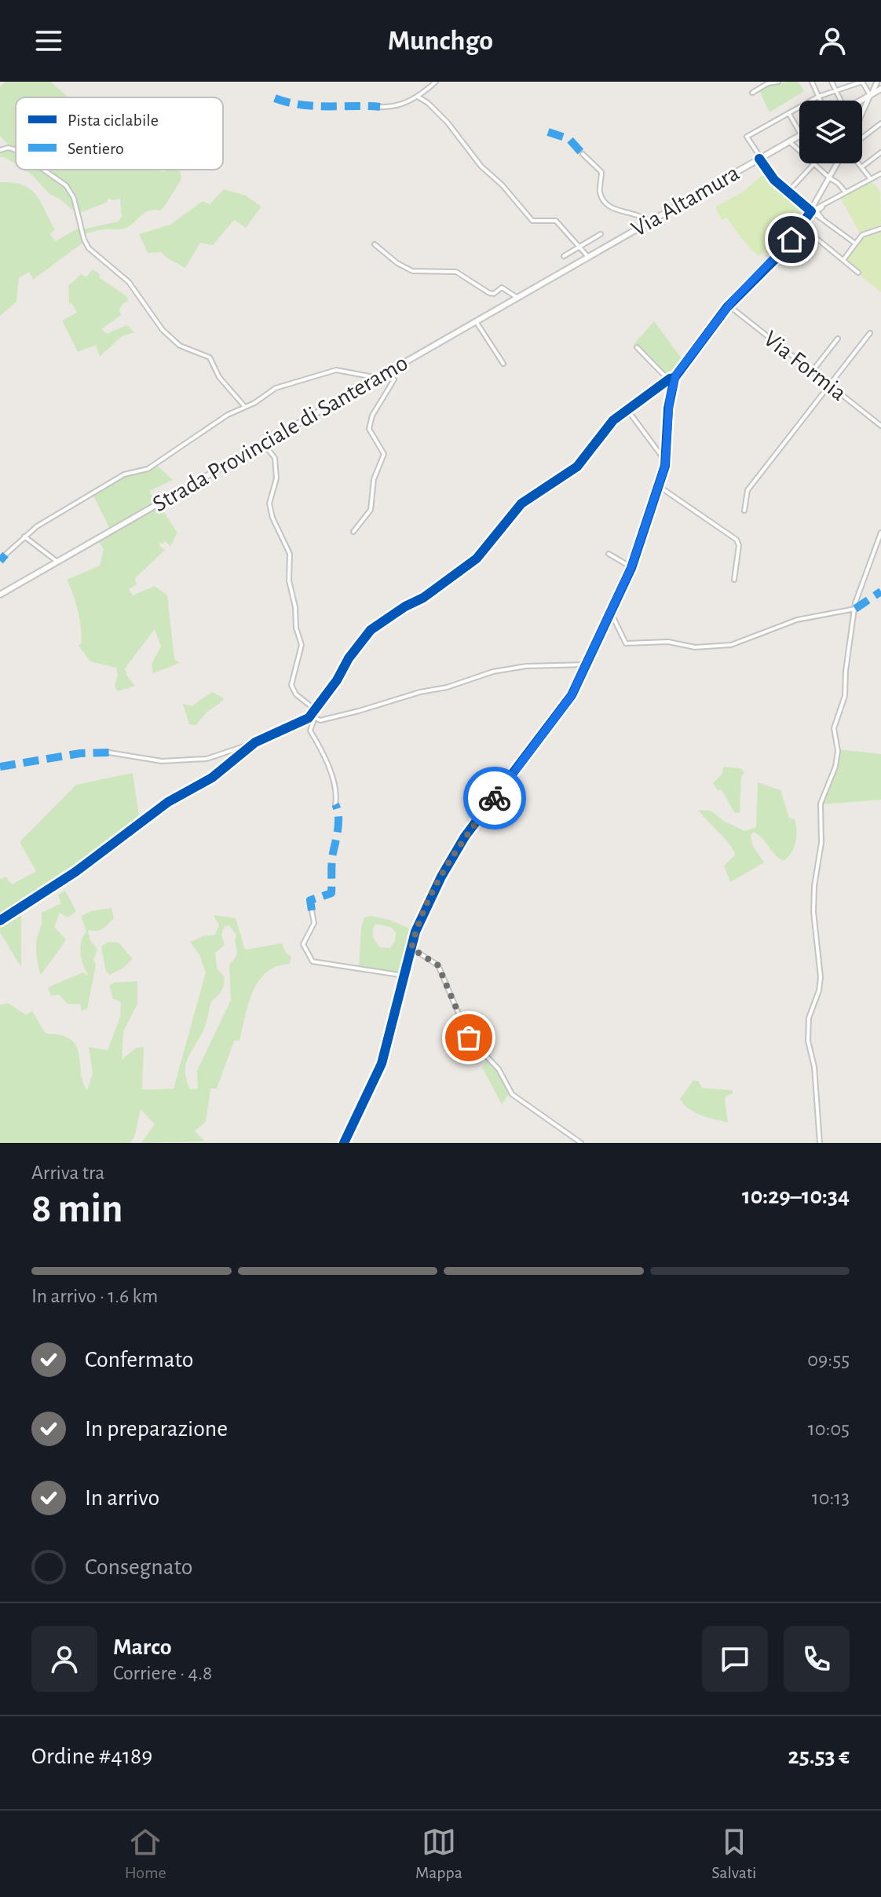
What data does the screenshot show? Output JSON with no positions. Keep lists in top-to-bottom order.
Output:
{
  "streets": {
    "main road": ["Via Altamura", "Strada Provinciale di Santeramo"],
    "street": ["Via Formia"]
  },
  "crossings": [
    ["Via Altamura", "Strada Provinciale di Santeramo"]
  ],
  "legend": ["Pista ciclabile", "Sentiero"],
  "page": {
    "header": "Munchgo",
    "heading": ["8 min", "Arriva tra", "10:29–10:34"],
    "panel": [
      "Marco",
      "Corriere · 4.8",
      "Ordine #4189",
      "25.53 €"
    ],
    "bar": "In arrivo · 1.6 km",
    "list": [
      ["Confermato", "09:55"],
      ["In preparazione", "10:05"],
      ["In arrivo", "10:13"],
      "Consegnato"
    ],
    "tabs": ["Home", "Mappa", "Salvati"]
  }
}
